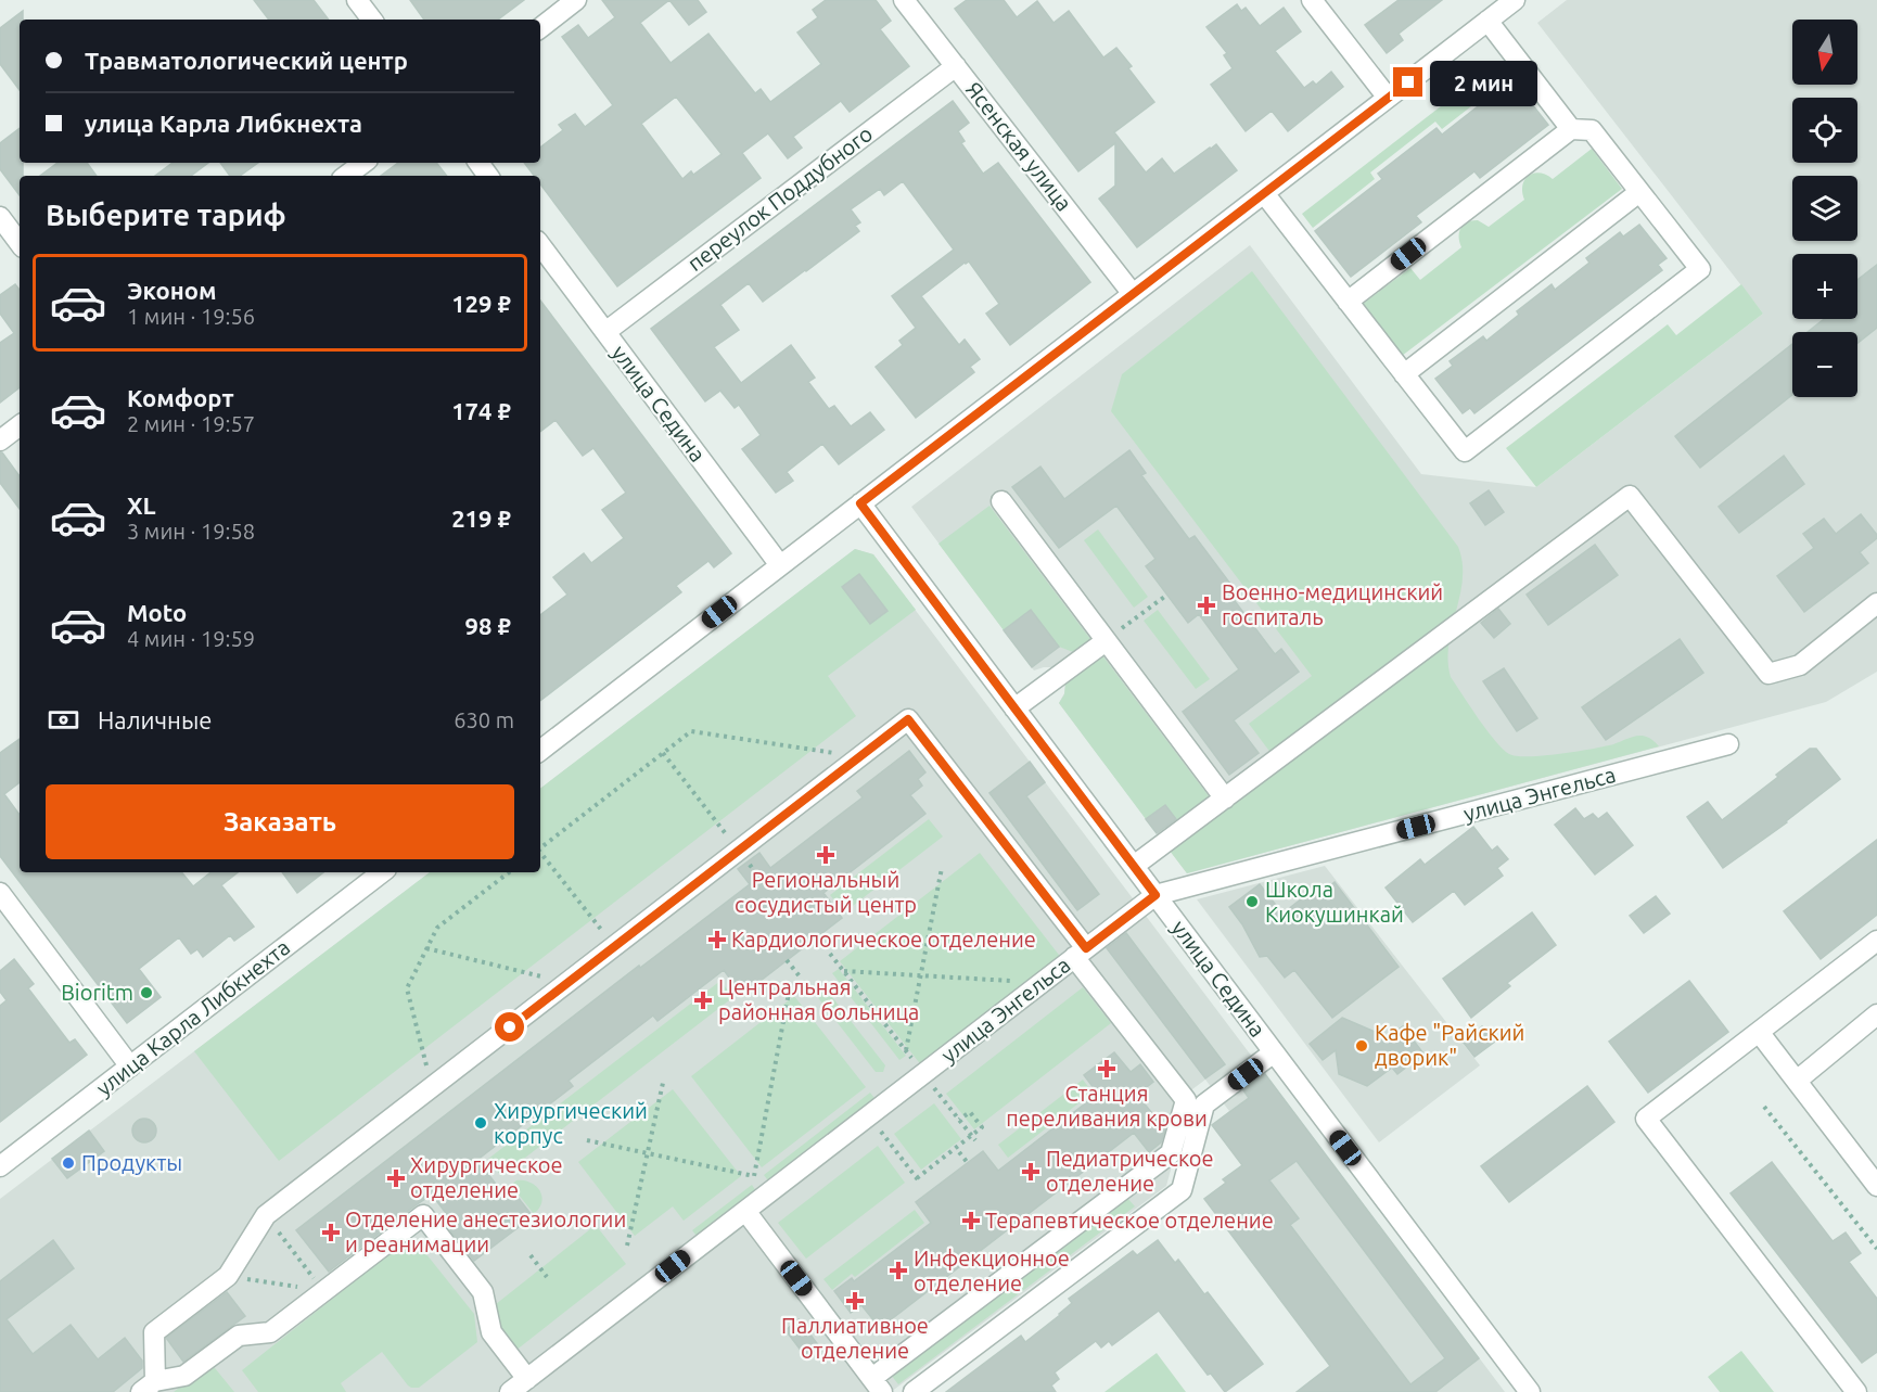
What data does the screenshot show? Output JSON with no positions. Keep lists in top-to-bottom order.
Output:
{
  "streets": {
    "street": [
      "Ясенская улица",
      "переулок Поддубного",
      "улица Седина",
      "улица Энгельса",
      "улица Карла Либкнехта"
    ]
  },
  "crossings": [
    ["Ясенская улица", "переулок Поддубного"],
    ["переулок Поддубного", "улица Седина"],
    ["улица Седина", "улица Энгельса"]
  ],
  "places": {
    "health": [
      "Военно-медицинский госпиталь",
      "Региональный сосудистый центр",
      "Кардиологическое отделение",
      "Центральная районная больница",
      "Станция переливания крови",
      "Педиатрическое отделение",
      "Хирургическое отделение",
      "Терапевтическое отделение",
      "Отделение анестезиологии и реанимации",
      "Инфекционное отделение",
      "Паллиативное отделение"
    ],
    "other": [
      "Школа Киокушинкай",
      "Bioritm",
      "Кафе \"Райский дворик\"",
      "Хирургический корпус",
      "Продукты"
    ]
  },
  "north": "bottom",
  "page": {
    "map_buttons": ["+", "−"],
    "banner": ["Травматологический центр", "улица Карла Либкнехта"],
    "bubble": "2 мин",
    "heading": "Выберите тариф",
    "list": [
      {
        "name": "Эконом",
        "note": "1 мин · 19:56",
        "value": "129 ₽"
      },
      {
        "name": "Комфорт",
        "note": "2 мин · 19:57",
        "value": "174 ₽"
      },
      {
        "name": "XL",
        "note": "3 мин · 19:58",
        "value": "219 ₽"
      },
      {
        "name": "Moto",
        "note": "4 мин · 19:59",
        "value": "98 ₽"
      }
    ],
    "pay": ["Наличные", "630 m"],
    "buttons": "Заказать"
  }
}
